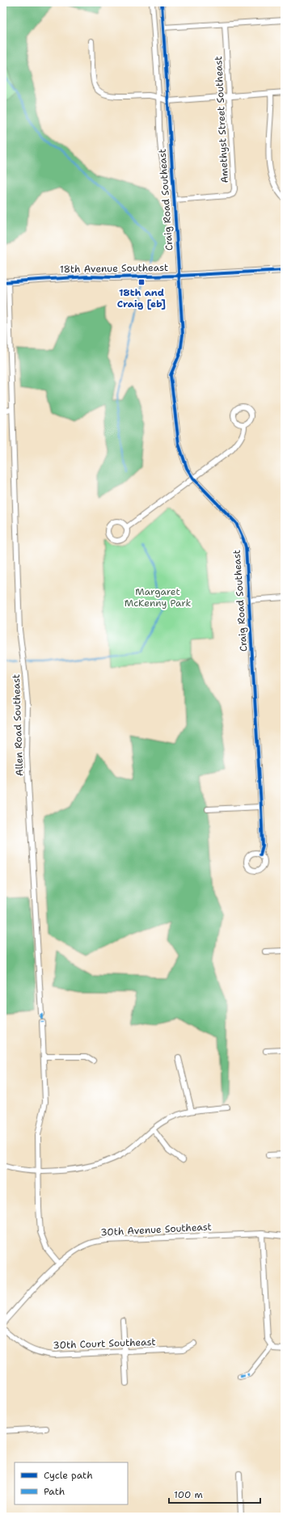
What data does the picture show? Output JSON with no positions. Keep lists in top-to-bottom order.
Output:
{
  "streets": {
    "street": [
      "Amethyst Street Southeast",
      "Craig Road Southeast",
      "18th Avenue Southeast",
      "Allen Road Southeast",
      "30th Avenue Southeast",
      "30th Court Southeast"
    ]
  },
  "crossings": [
    ["Amethyst Street Southeast", "Craig Road Southeast"],
    ["Craig Road Southeast", "18th Avenue Southeast"],
    ["18th Avenue Southeast", "Allen Road Southeast"]
  ],
  "parks": ["Margaret McKenny Park"],
  "places": {
    "transit": ["18th and Craig [eb]"]
  },
  "legend": ["Cycle path", "Path"],
  "scale_bar": "100 m"
}
